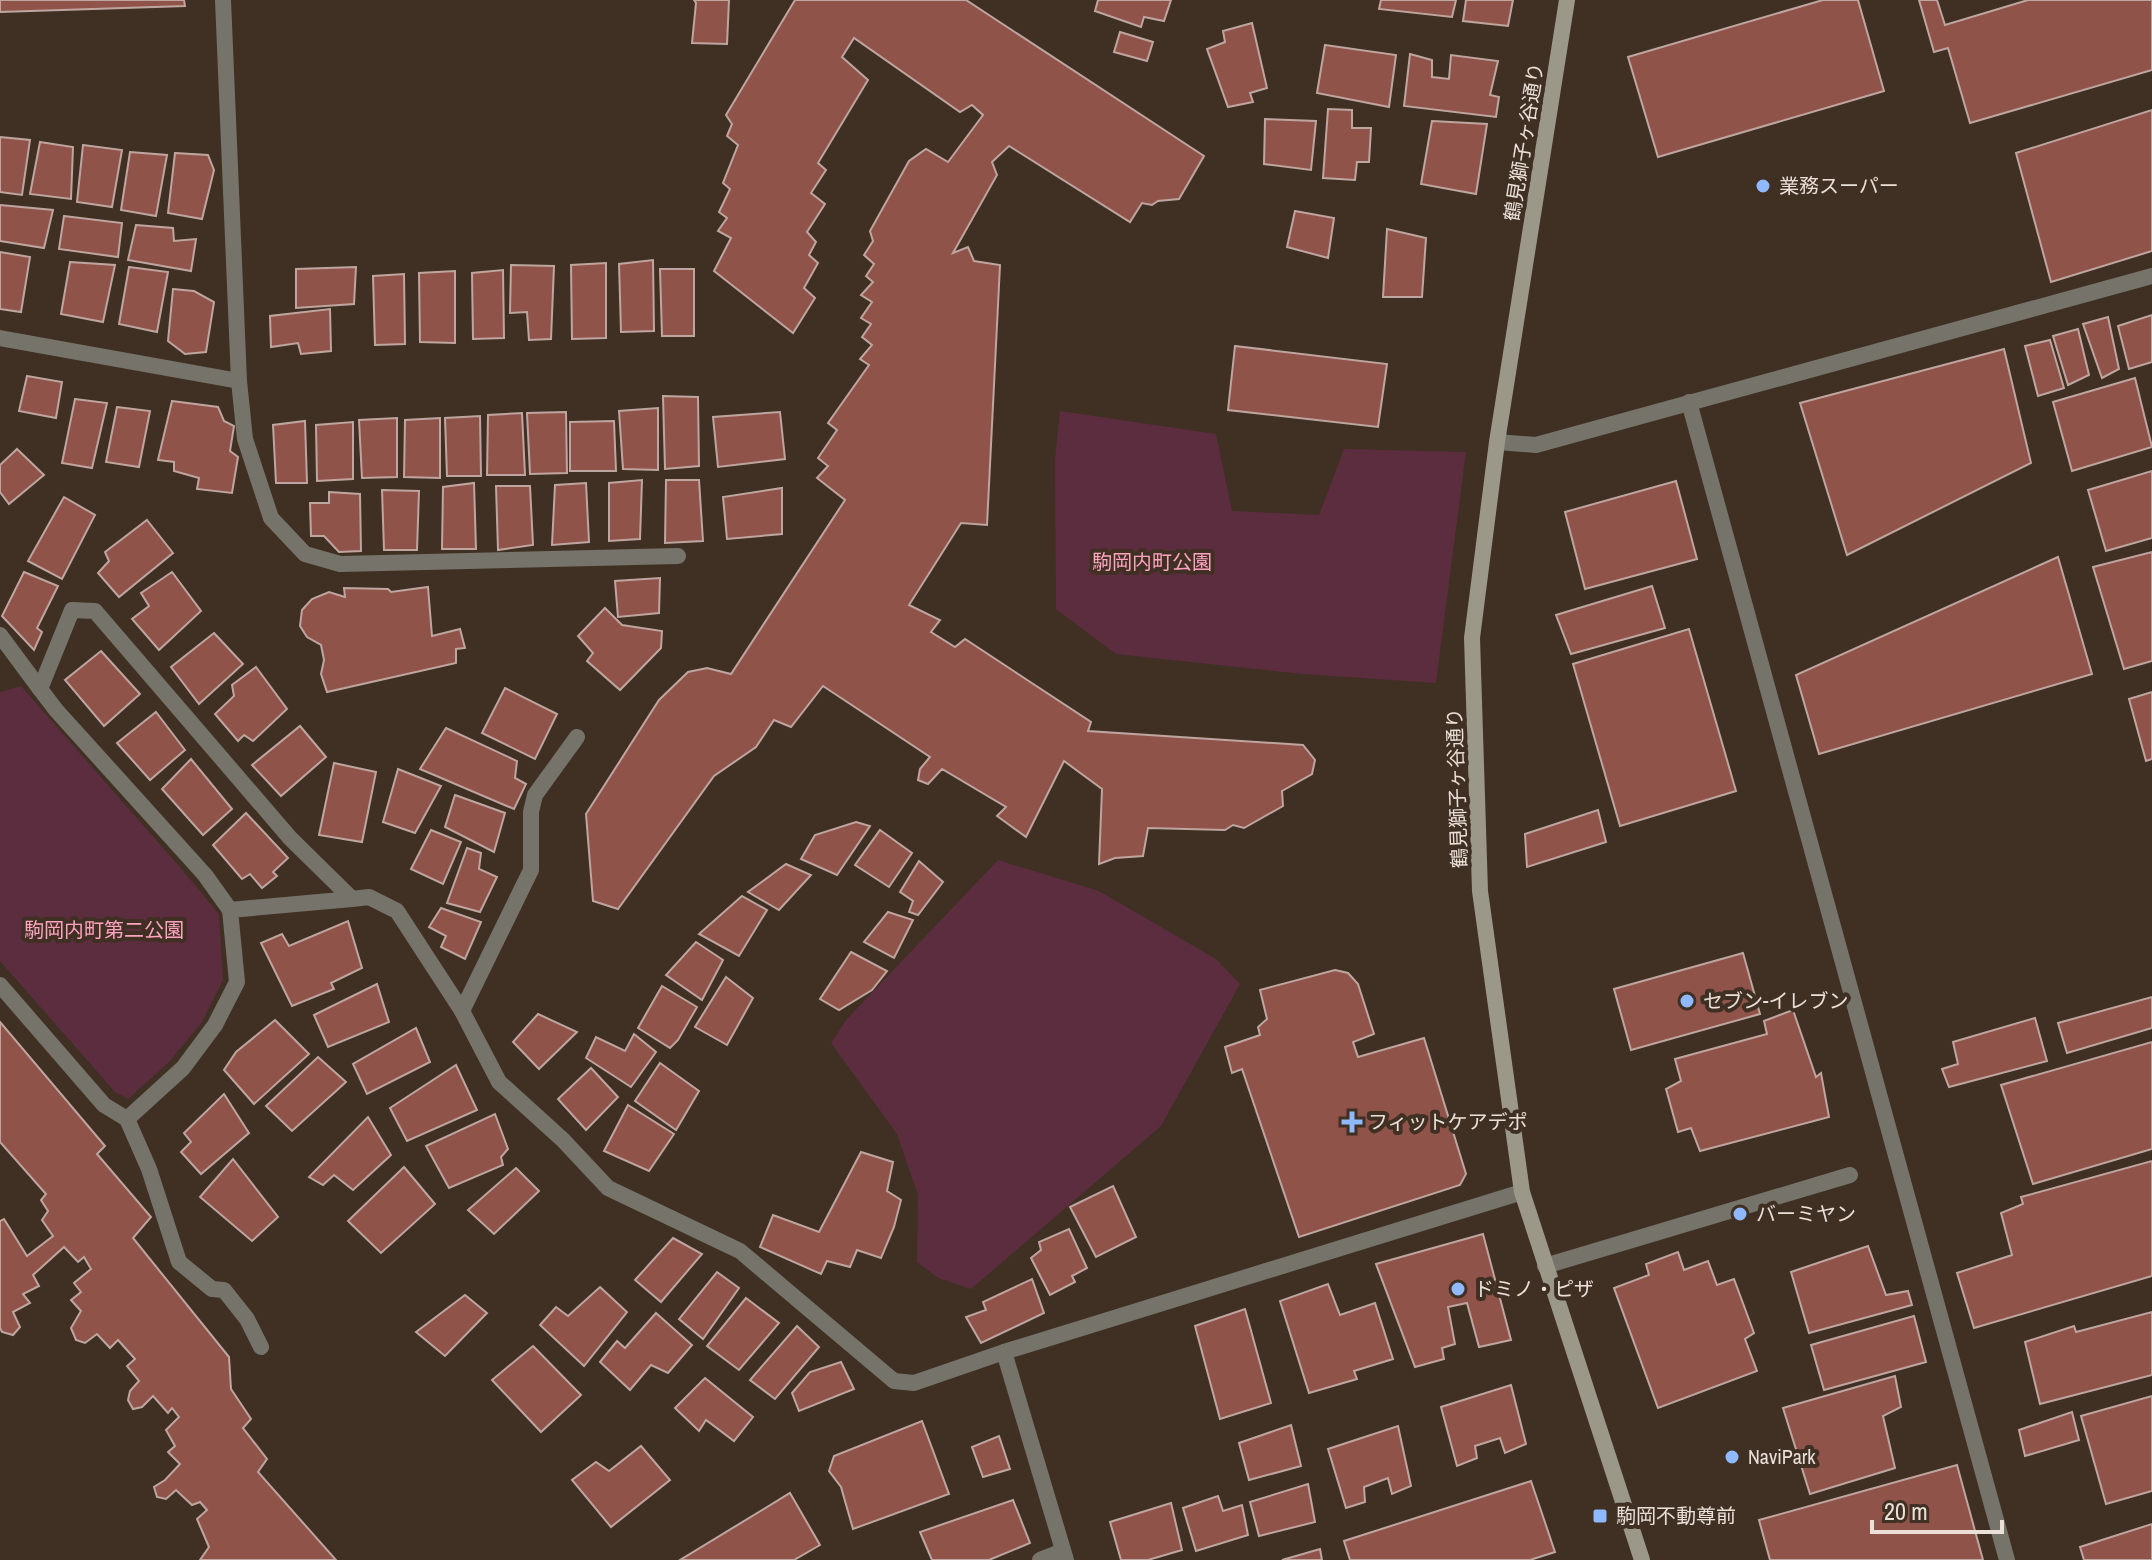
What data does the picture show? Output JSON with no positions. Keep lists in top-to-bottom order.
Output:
{
  "streets": {
    "main road": ["鶴見獅子ヶ谷通り"]
  },
  "parks": ["駒岡内町公園", "駒岡内町第二公園"],
  "places": {
    "other": [
      "業務スーパー",
      "セブン-イレブン",
      "バーミヤン",
      "ドミノ・ピザ",
      "NaviPark"
    ],
    "health": ["フィットケアデポ"],
    "transit": ["駒岡不動尊前"]
  },
  "scale_bar": "20 m"
}
